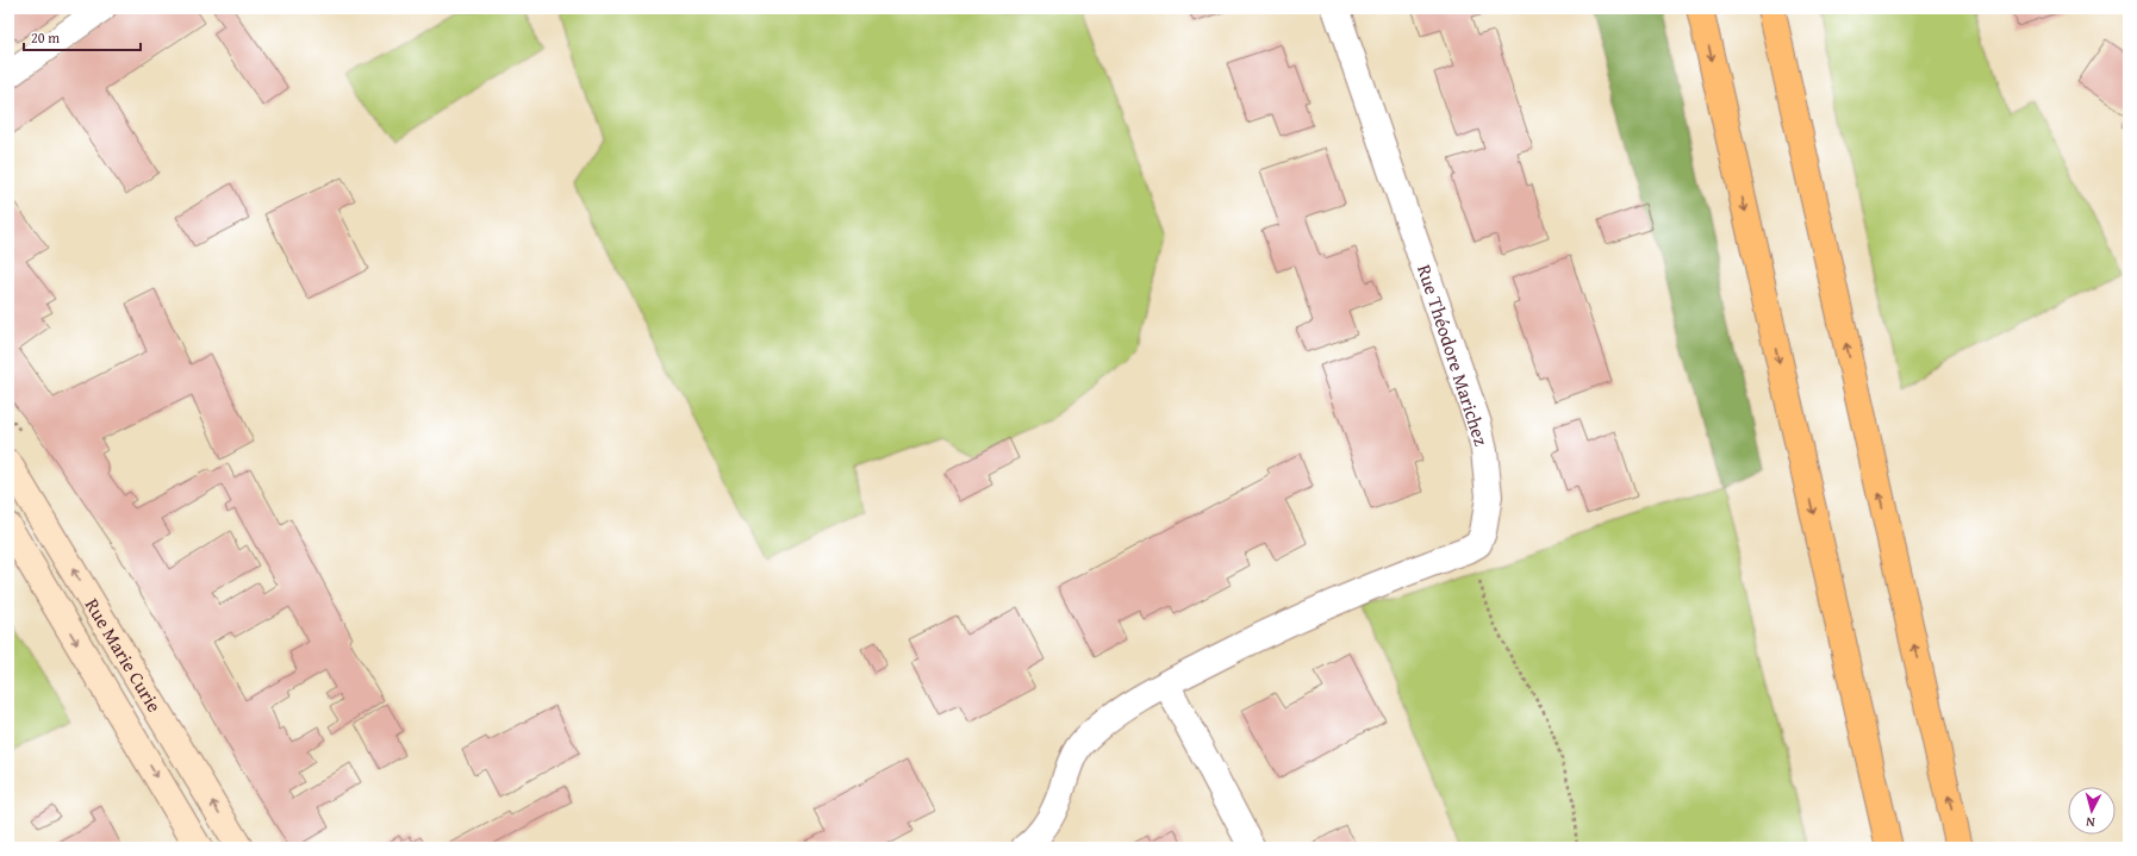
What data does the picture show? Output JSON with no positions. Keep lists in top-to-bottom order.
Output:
{
  "streets": {
    "street": ["Rue Théodore Marichez", "Rue Marie Curie"]
  },
  "scale_bar": "20 m",
  "north": "bottom"
}
